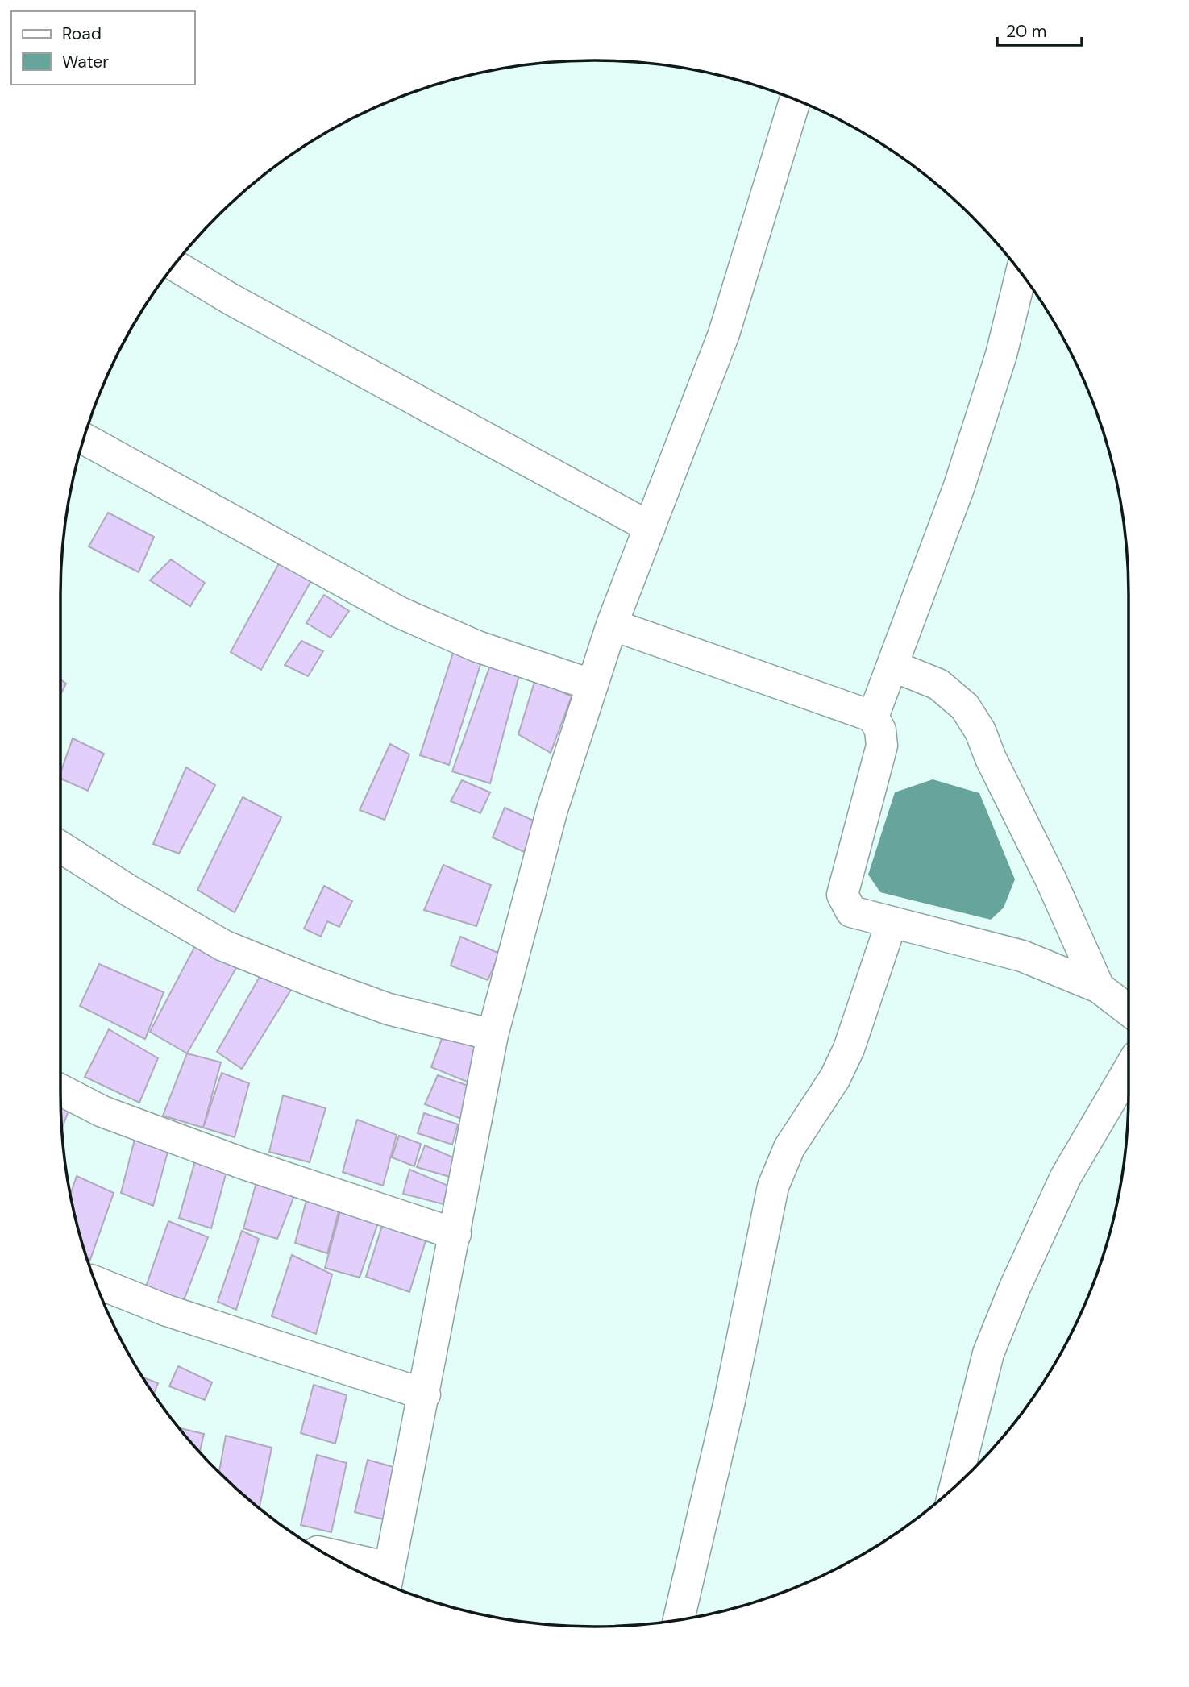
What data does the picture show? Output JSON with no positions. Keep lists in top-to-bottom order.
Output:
{
  "legend": ["Road", "Water"],
  "scale_bar": "20 m"
}
